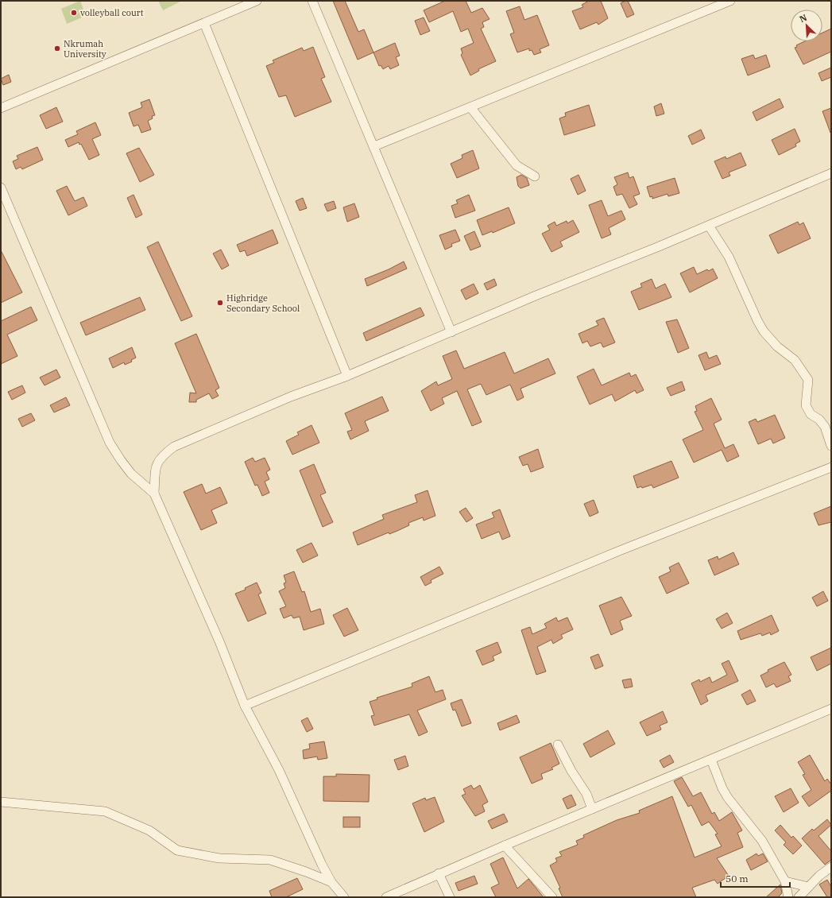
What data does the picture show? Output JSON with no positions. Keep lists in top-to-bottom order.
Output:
{
  "places": ["volleyball court", "Nkrumah University", "Highridge Secondary School"],
  "scale_bar": "50 m",
  "north": "top left"
}
